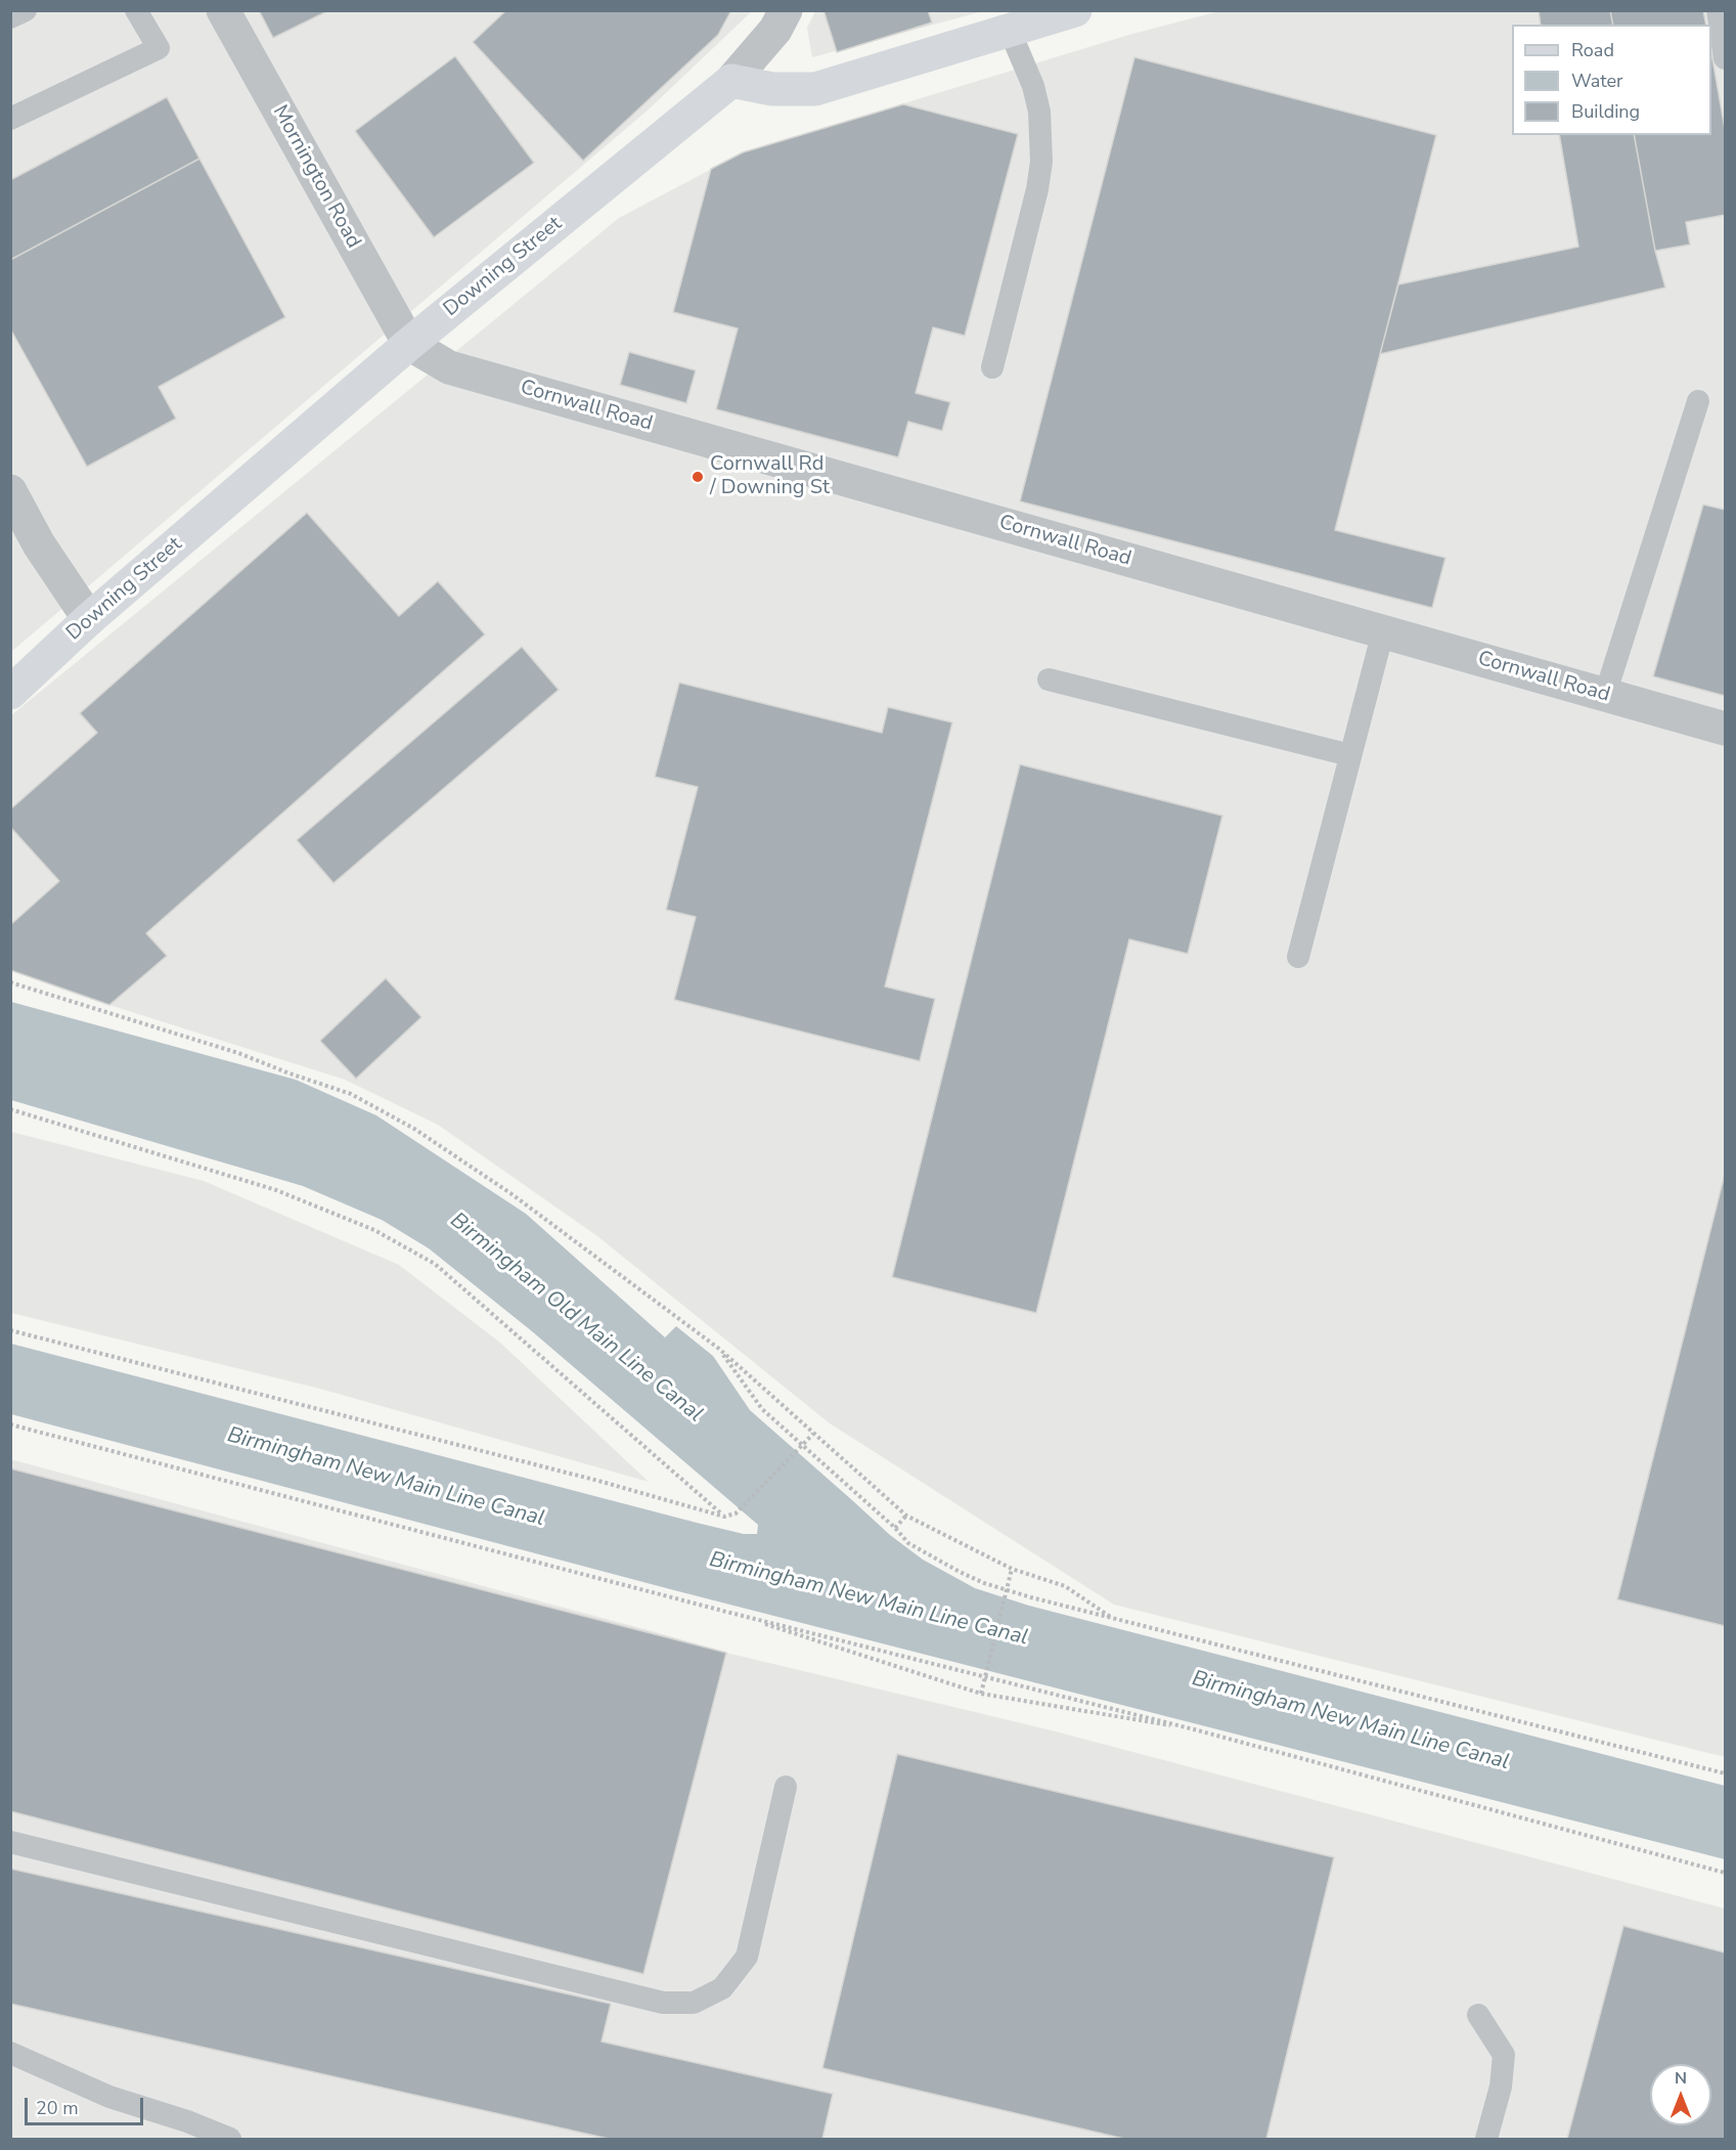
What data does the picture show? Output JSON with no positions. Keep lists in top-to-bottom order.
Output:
{
  "streets": {
    "street": ["Mornington Road", "Downing Street", "Cornwall Road"]
  },
  "crossings": [
    ["Mornington Road", "Downing Street"],
    ["Mornington Road", "Cornwall Road"],
    ["Downing Street", "Cornwall Road"]
  ],
  "water": ["Birmingham Old Main Line Canal", "Birmingham New Main Line Canal"],
  "places": ["Cornwall Rd / Downing St"],
  "legend": ["Road", "Water", "Building"],
  "scale_bar": "20 m",
  "north": "top"
}
